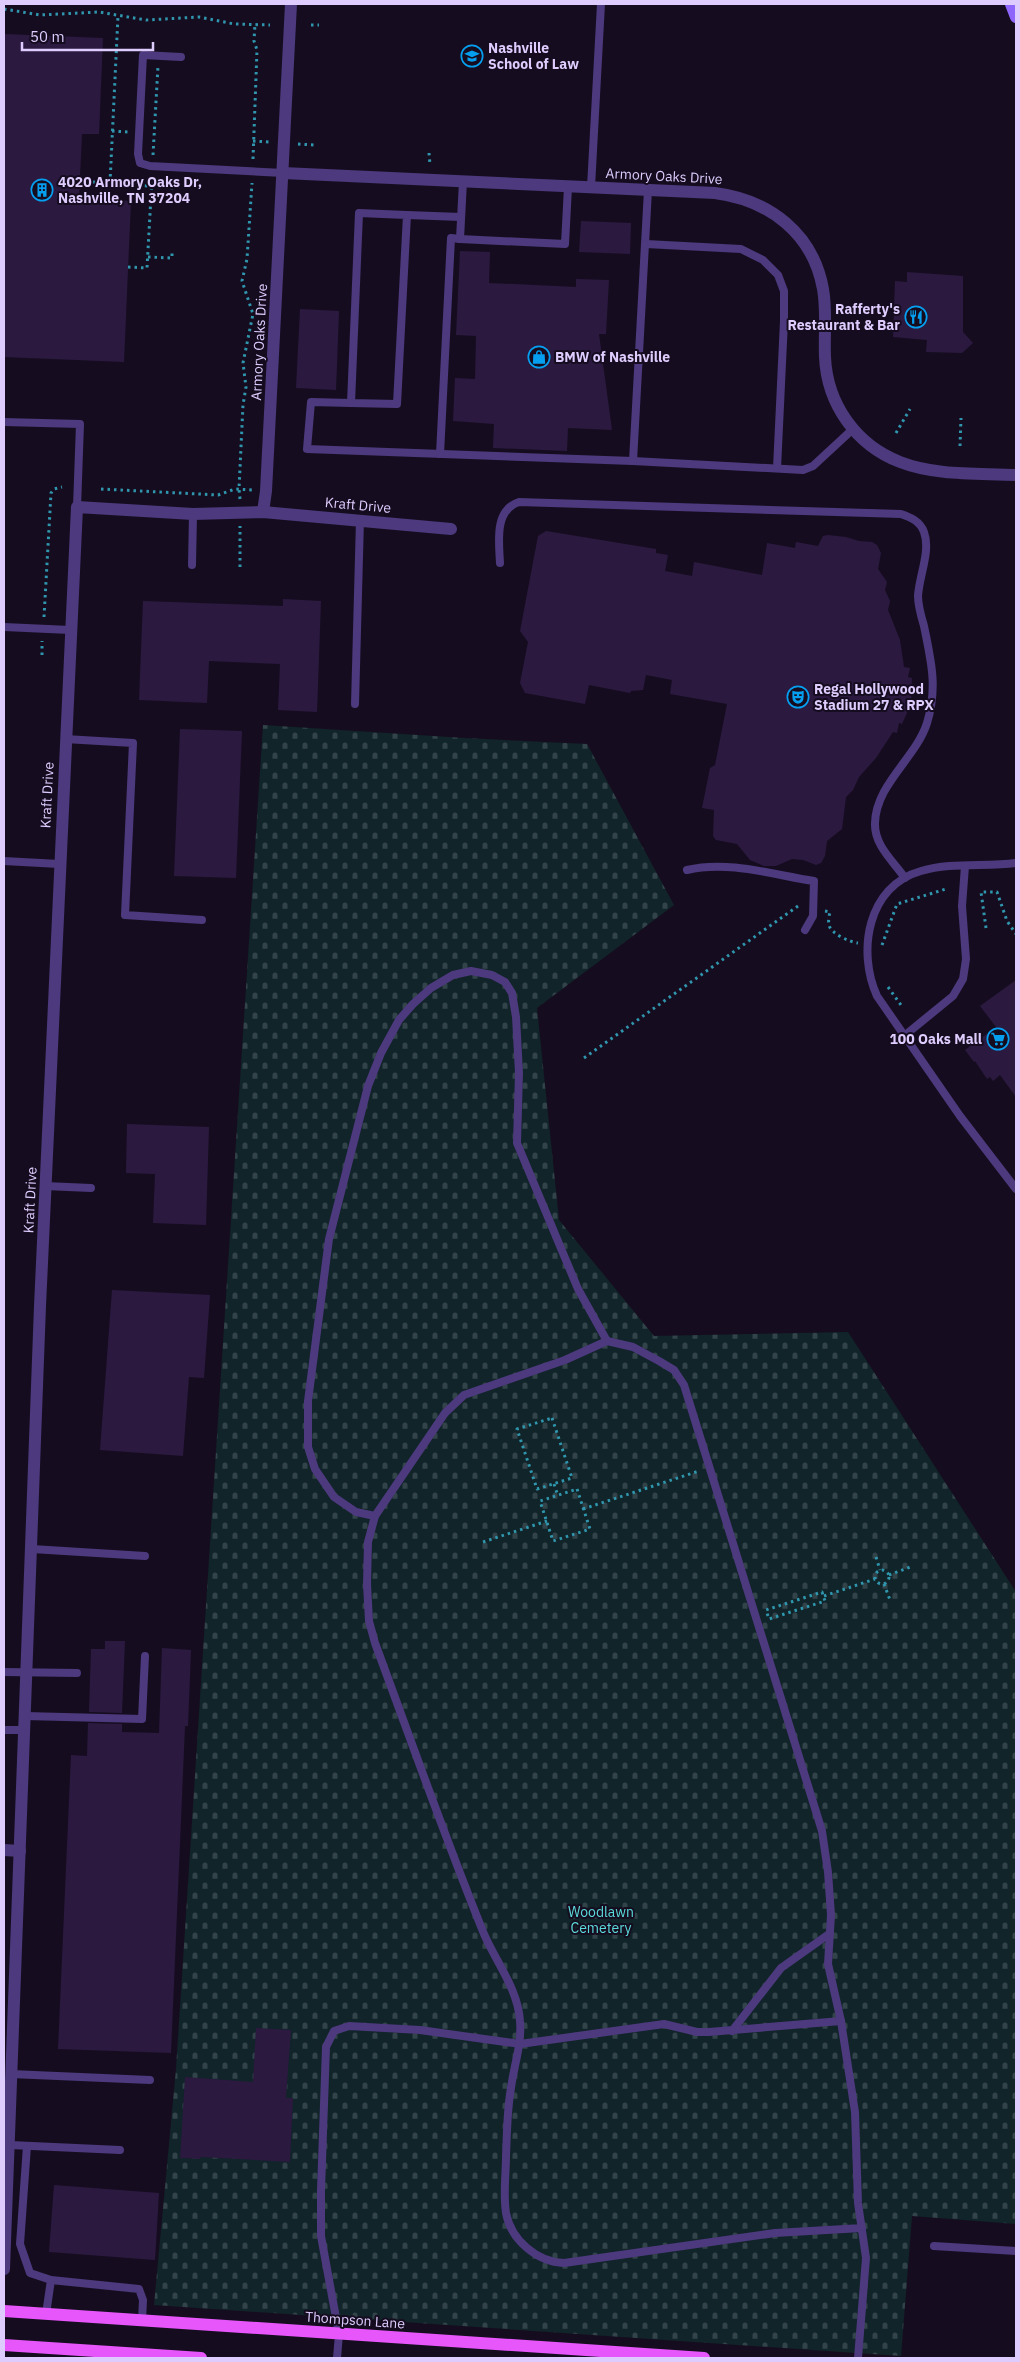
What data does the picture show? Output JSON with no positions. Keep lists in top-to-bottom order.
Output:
{
  "streets": {
    "main road": ["Thompson Lane"],
    "street": ["Armory Oaks Drive", "Kraft Drive"]
  },
  "crossings": [
    ["Armory Oaks Drive", "Kraft Drive"]
  ],
  "parks": ["Woodlawn Cemetery"],
  "places": {
    "school or university": ["Nashville School of Law"],
    "building": ["4020 Armory Oaks Dr, Nashville, TN 37204"],
    "restaurant": ["Rafferty's Restaurant & Bar"],
    "shop": ["BMW of Nashville"],
    "theatre": ["Regal Hollywood Stadium 27 & RPX"],
    "supermarket": ["100 Oaks Mall"]
  },
  "scale_bar": "50 m"
}
